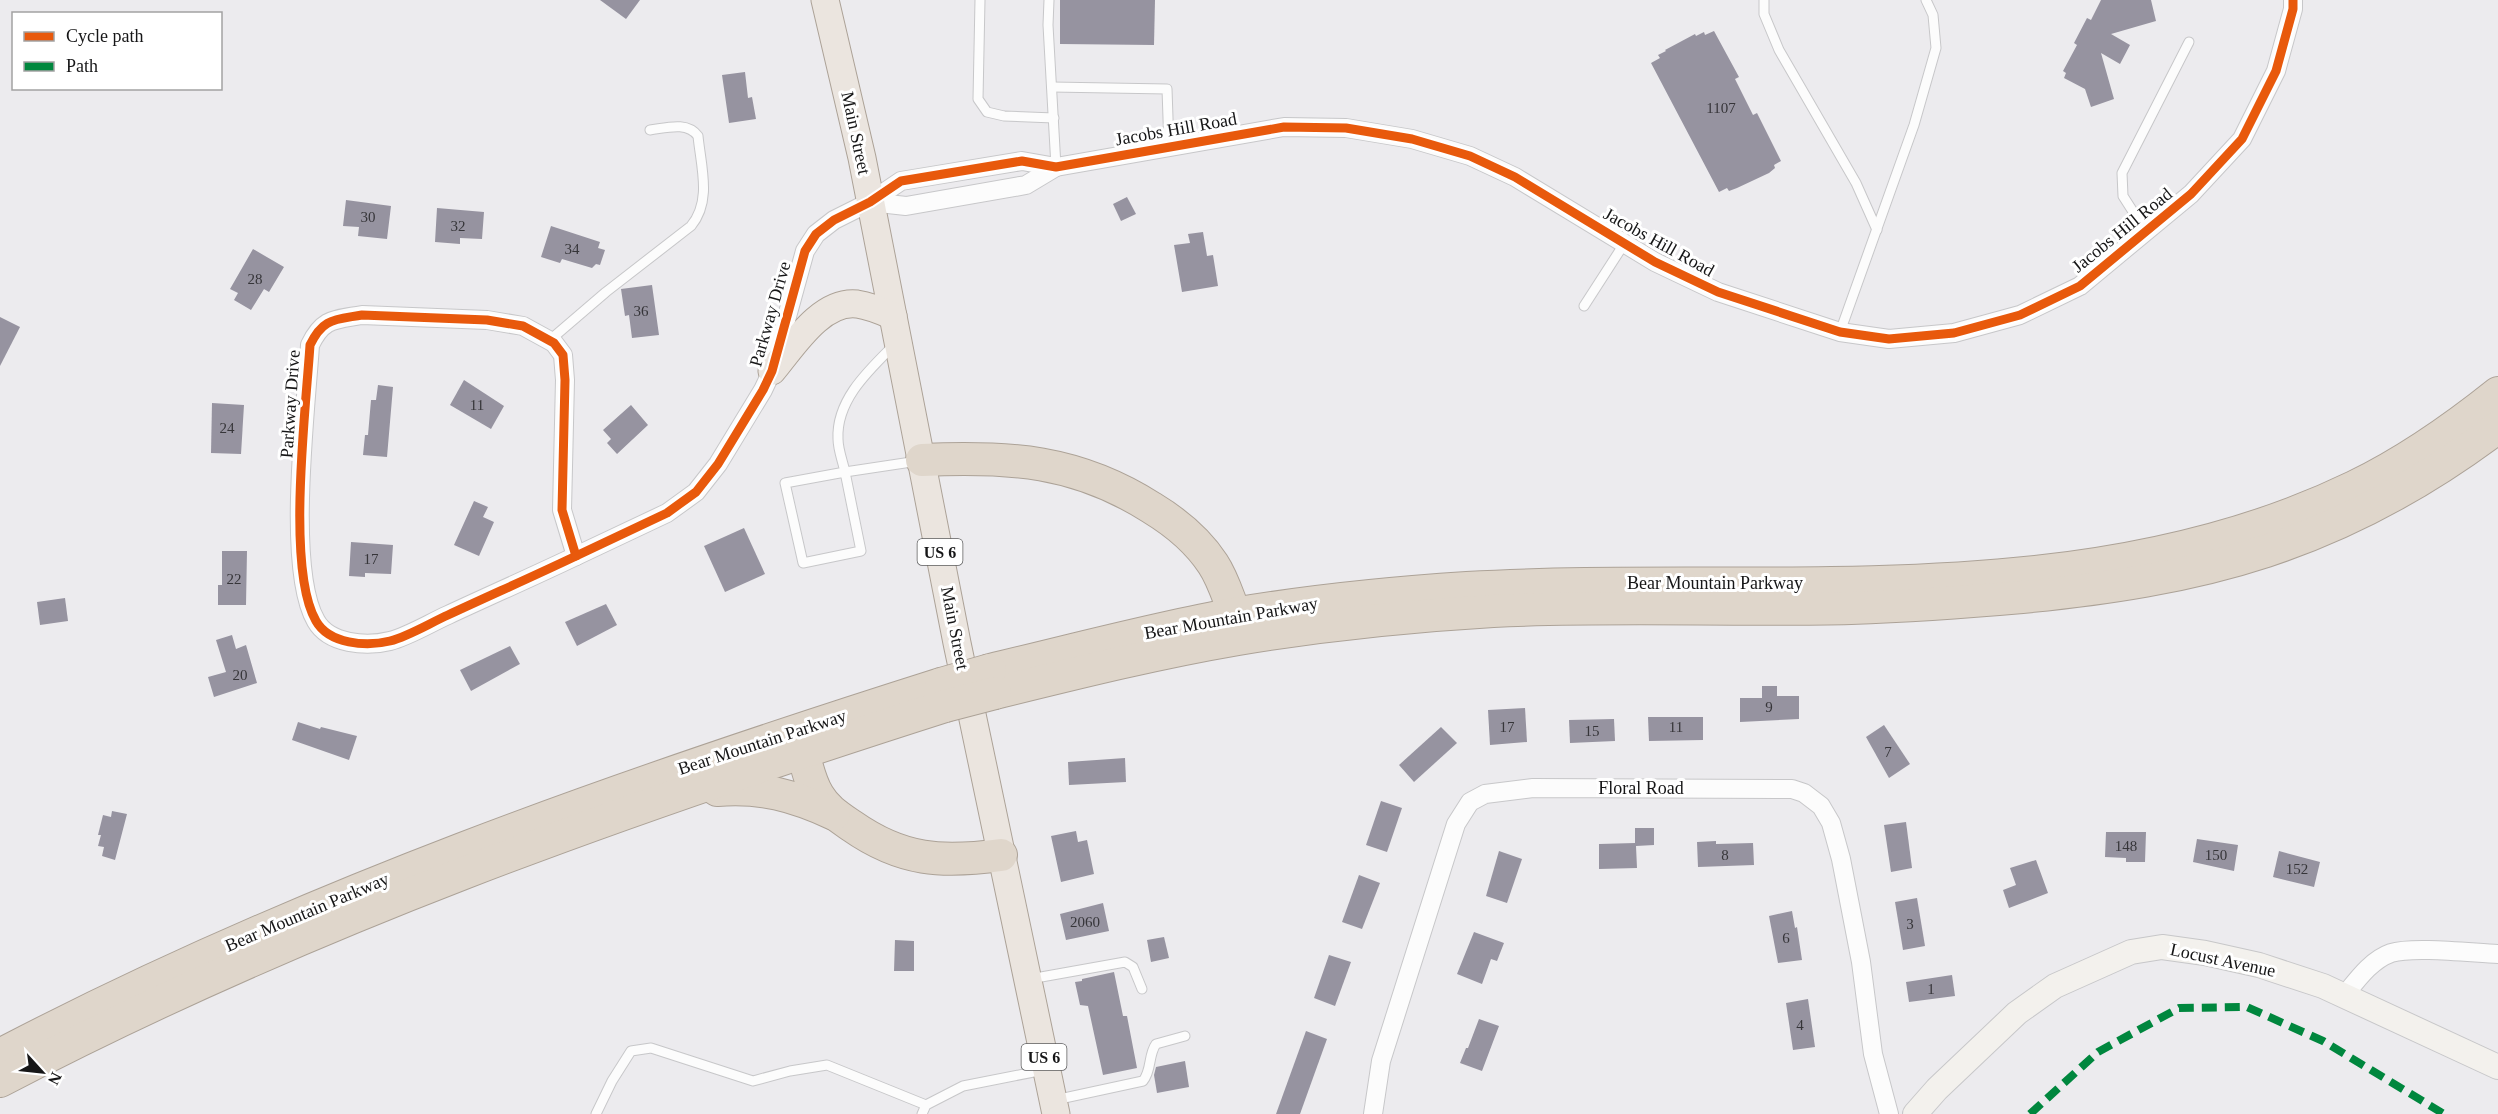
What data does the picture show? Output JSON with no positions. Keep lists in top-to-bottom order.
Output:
{
  "streets": {
    "highway": ["Bear Mountain Parkway"],
    "main road": ["Main Street", "US 6"],
    "street": [
      "Jacobs Hill Road",
      "Parkway Drive",
      "Floral Road",
      "Locust Avenue"
    ]
  },
  "crossings": [
    ["Jacobs Hill Road", "Main Street"],
    ["Jacobs Hill Road", "Parkway Drive"],
    ["Main Street", "Parkway Drive"]
  ],
  "house_numbers": [
    "1107",
    "30",
    "32",
    "34",
    "28",
    "36",
    "11",
    "24",
    "17",
    "22",
    "20",
    "9",
    "17",
    "11",
    "15",
    "7",
    "148",
    "8",
    "150",
    "152",
    "2060",
    "3",
    "6",
    "1",
    "4"
  ],
  "legend": ["Cycle path", "Path"],
  "north": "bottom right"
}
